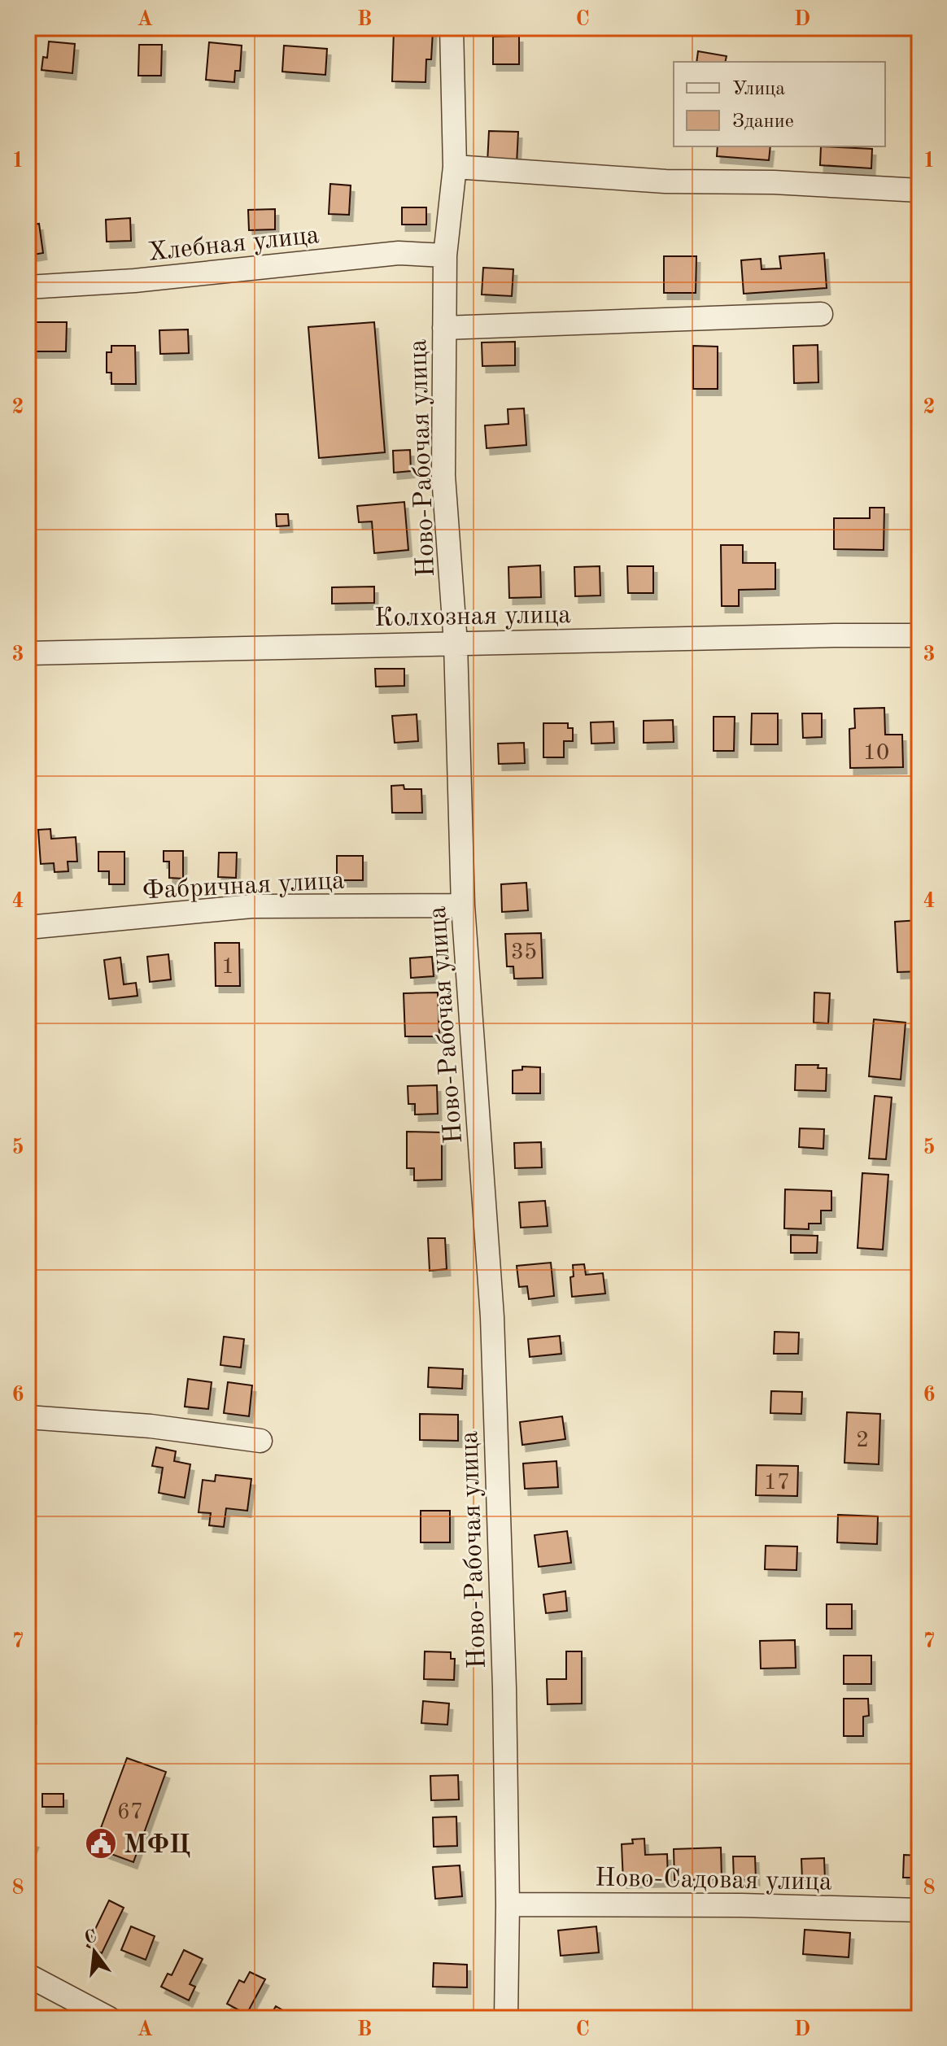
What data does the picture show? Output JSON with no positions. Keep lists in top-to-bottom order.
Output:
{
  "streets": {
    "street": [
      "Хлебная улица",
      "Ново-Рабочая улица",
      "Колхозная улица",
      "Фабричная улица",
      "Ново-Садовая улица"
    ]
  },
  "crossings": [
    ["Хлебная улица", "Ново-Рабочая улица"],
    ["Ново-Рабочая улица", "Колхозная улица"],
    ["Ново-Рабочая улица", "Фабричная улица"],
    ["Ново-Рабочая улица", "Ново-Садовая улица"]
  ],
  "places": {
    "public building": ["МФЦ"]
  },
  "house_numbers": [
    "10",
    "35",
    "1",
    "2",
    "17",
    "67"
  ],
  "legend": ["Улица", "Здание"],
  "north": "top",
  "grid": {
    "columns": [
      "A",
      "B",
      "C",
      "D"
    ],
    "rows": [
      "1",
      "2",
      "3",
      "4",
      "5",
      "6",
      "7",
      "8"
    ]
  }
}
